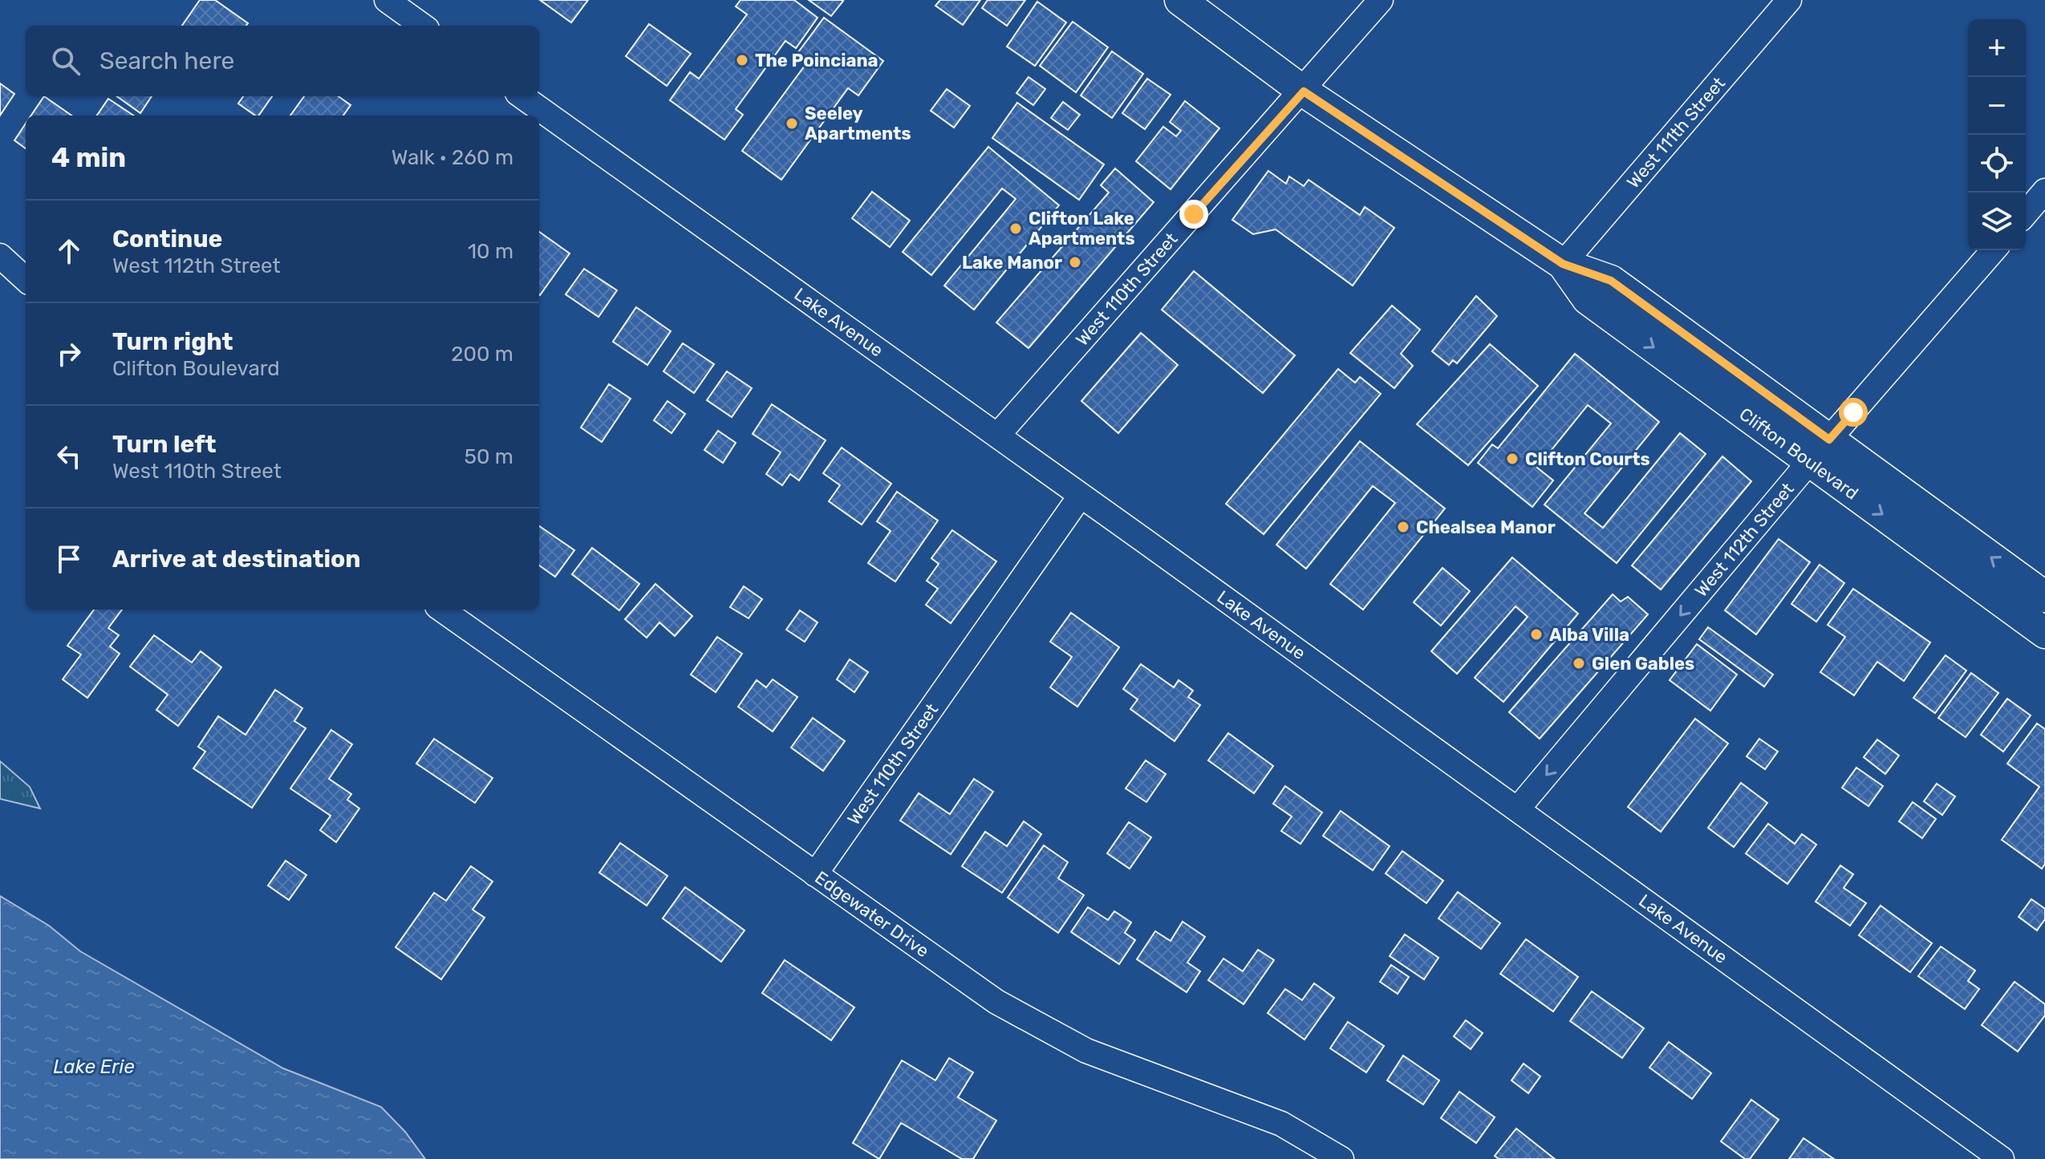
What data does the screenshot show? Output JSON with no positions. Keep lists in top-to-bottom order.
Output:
{
  "streets": {
    "main road": ["Clifton Boulevard"],
    "street": [
      "West 111th Street",
      "West 110th Street",
      "Lake Avenue",
      "West 112th Street",
      "Edgewater Drive"
    ]
  },
  "crossings": [
    ["West 111th Street", "Clifton Boulevard"],
    ["West 110th Street", "Lake Avenue"],
    ["West 110th Street", "Clifton Boulevard"],
    ["West 110th Street", "Edgewater Drive"],
    ["Lake Avenue", "West 112th Street"],
    ["Clifton Boulevard", "West 112th Street"]
  ],
  "one_way": ["West 112th Street"],
  "water": ["Lake Erie"],
  "places": [
    "The Poinciana",
    "Seeley Apartments",
    "Clifton Lake Apartments",
    "Lake Manor",
    "Clifton Courts",
    "Chealsea Manor",
    "Alba Villa",
    "Glen Gables"
  ],
  "page": {
    "map_buttons": ["+", "−"],
    "search": "Search here",
    "heading": ["4 min", "Walk · 260 m"],
    "list": [
      ["Continue", "West 112th Street", "10 m"],
      ["Turn right", "Clifton Boulevard", "200 m"],
      ["Turn left", "West 110th Street", "50 m"],
      "Arrive at destination"
    ]
  }
}
